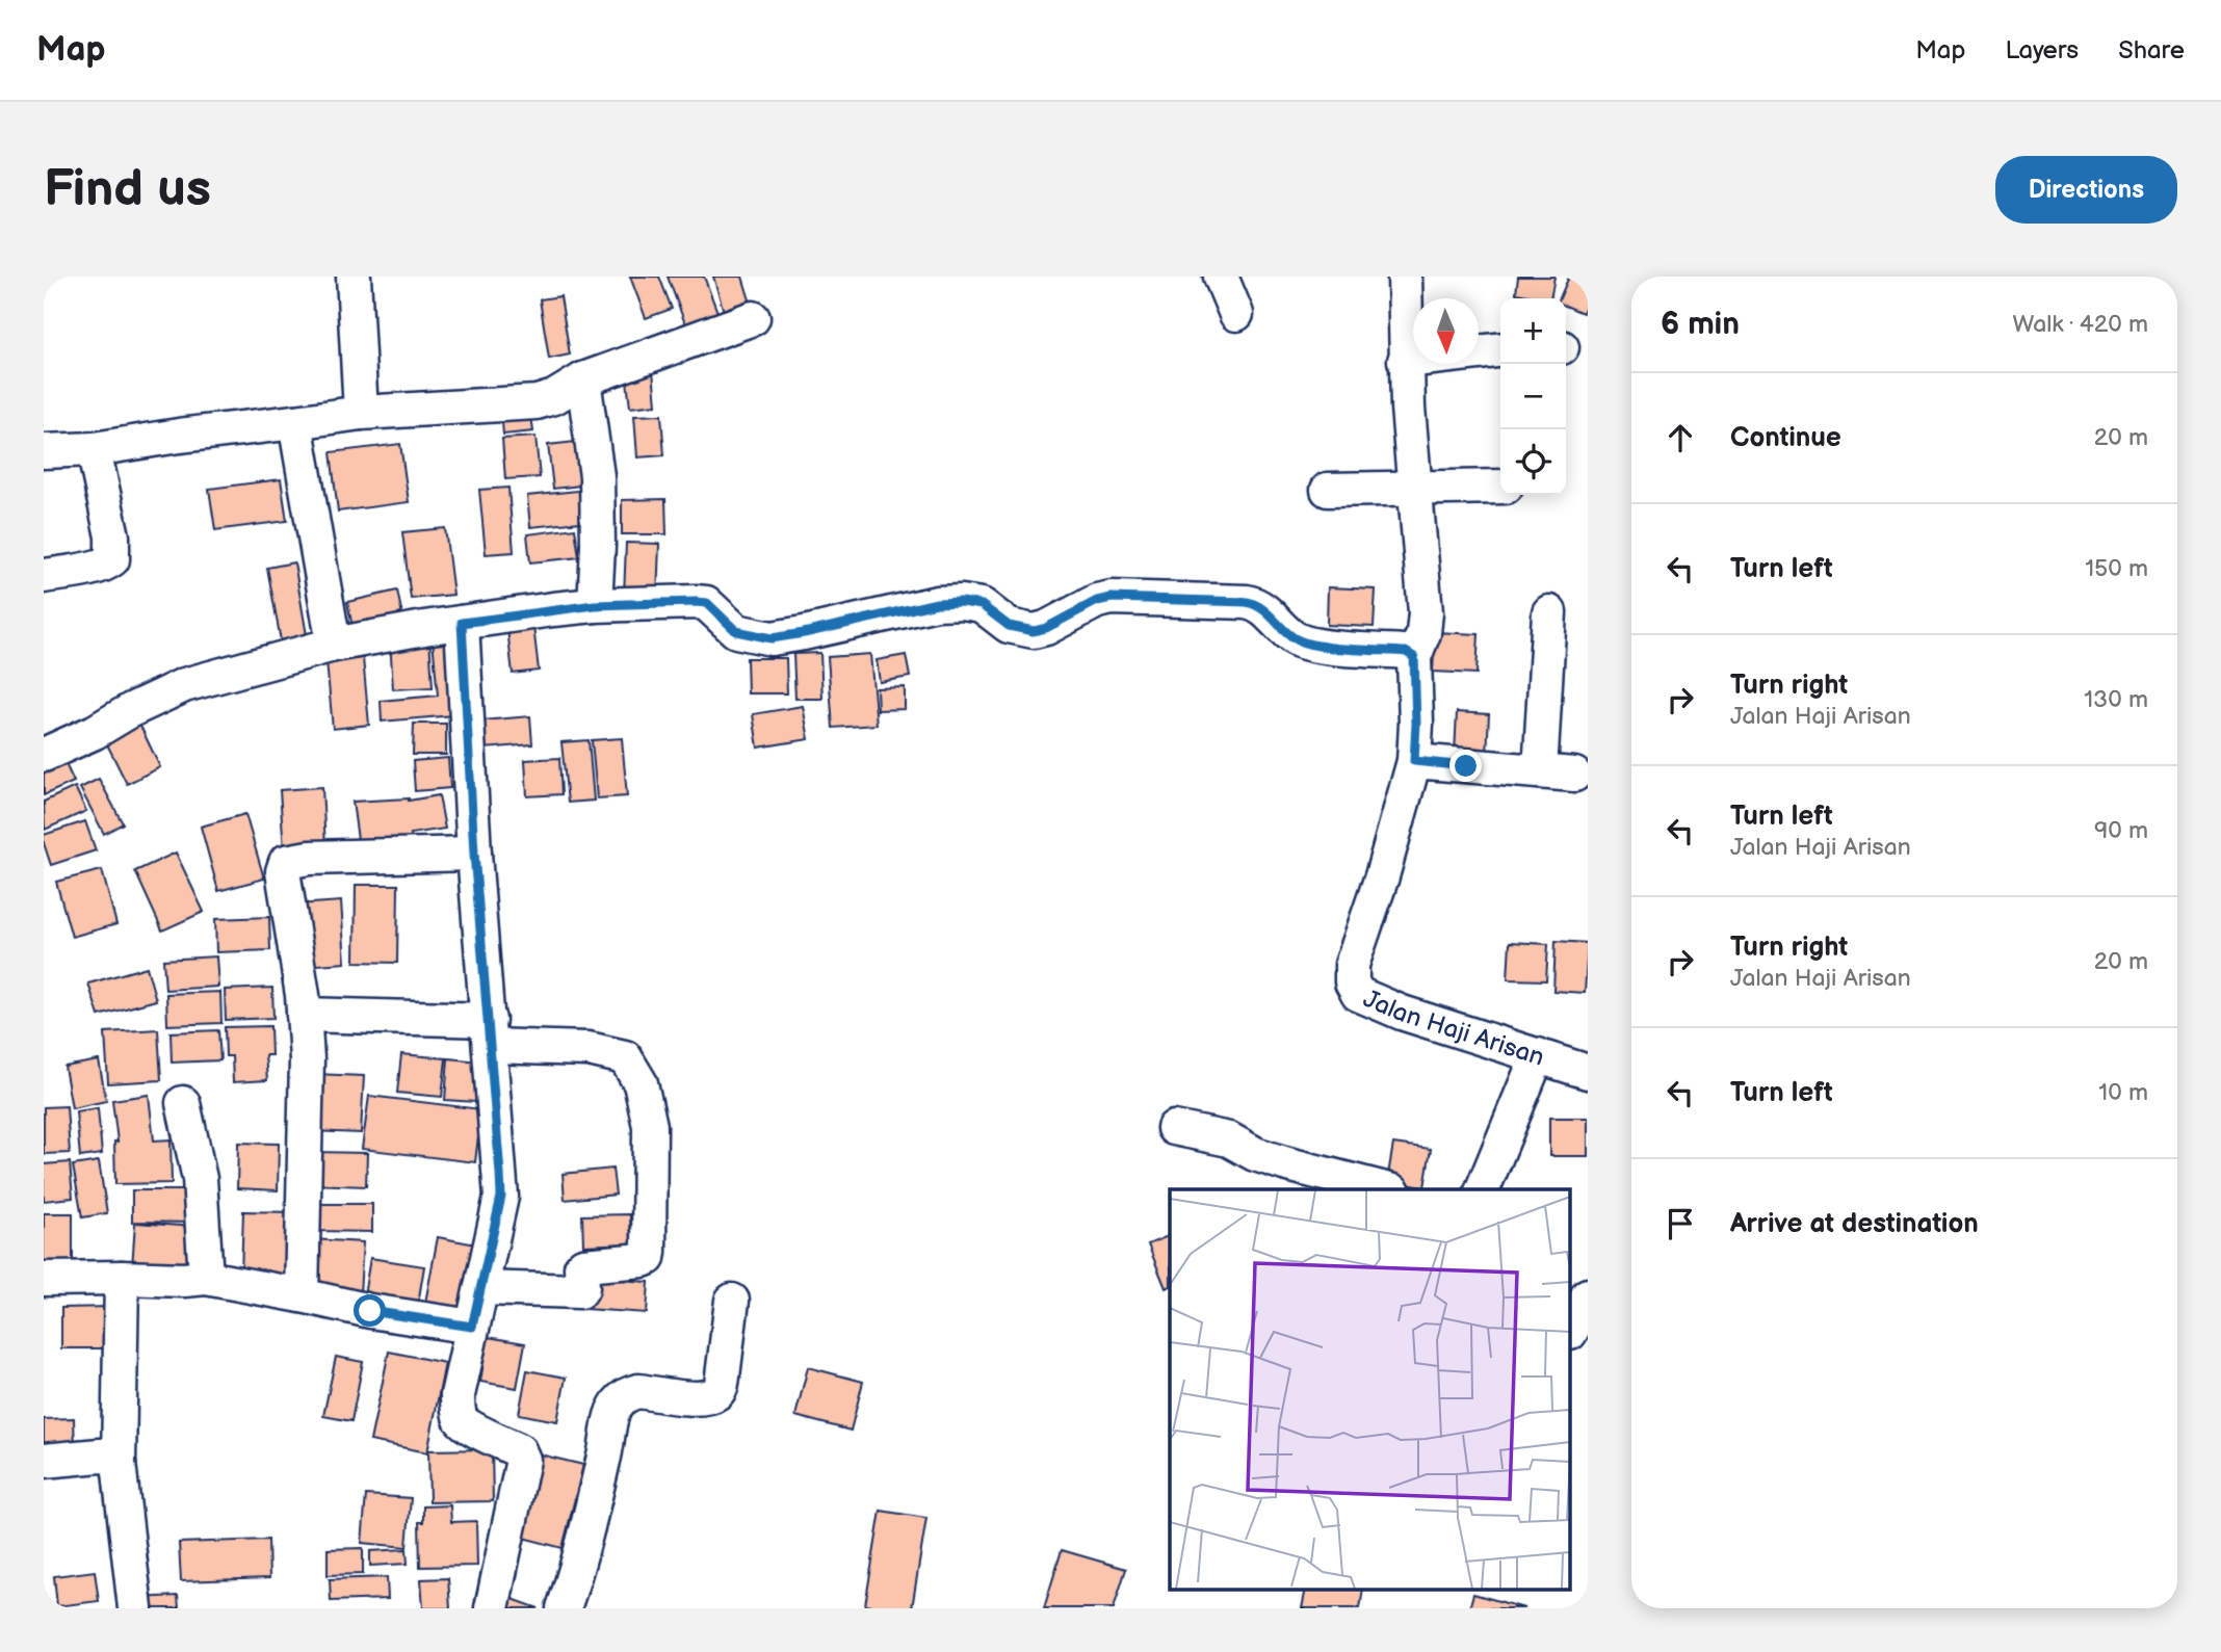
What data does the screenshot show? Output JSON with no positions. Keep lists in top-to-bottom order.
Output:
{
  "streets": {
    "street": ["Jalan Haji Arisan"]
  },
  "north": "bottom",
  "page": {
    "header": "Map",
    "nav": ["Map", "Layers", "Share"],
    "buttons": "Directions",
    "title": "Find us",
    "heading": ["6 min", "Walk · 420 m"],
    "map_buttons": ["+", "−"],
    "list": [
      ["Continue", "20 m"],
      ["Turn left", "150 m"],
      ["Turn right", "Jalan Haji Arisan", "130 m"],
      ["Turn left", "Jalan Haji Arisan", "90 m"],
      ["Turn right", "Jalan Haji Arisan", "20 m"],
      ["Turn left", "10 m"],
      "Arrive at destination"
    ]
  }
}
